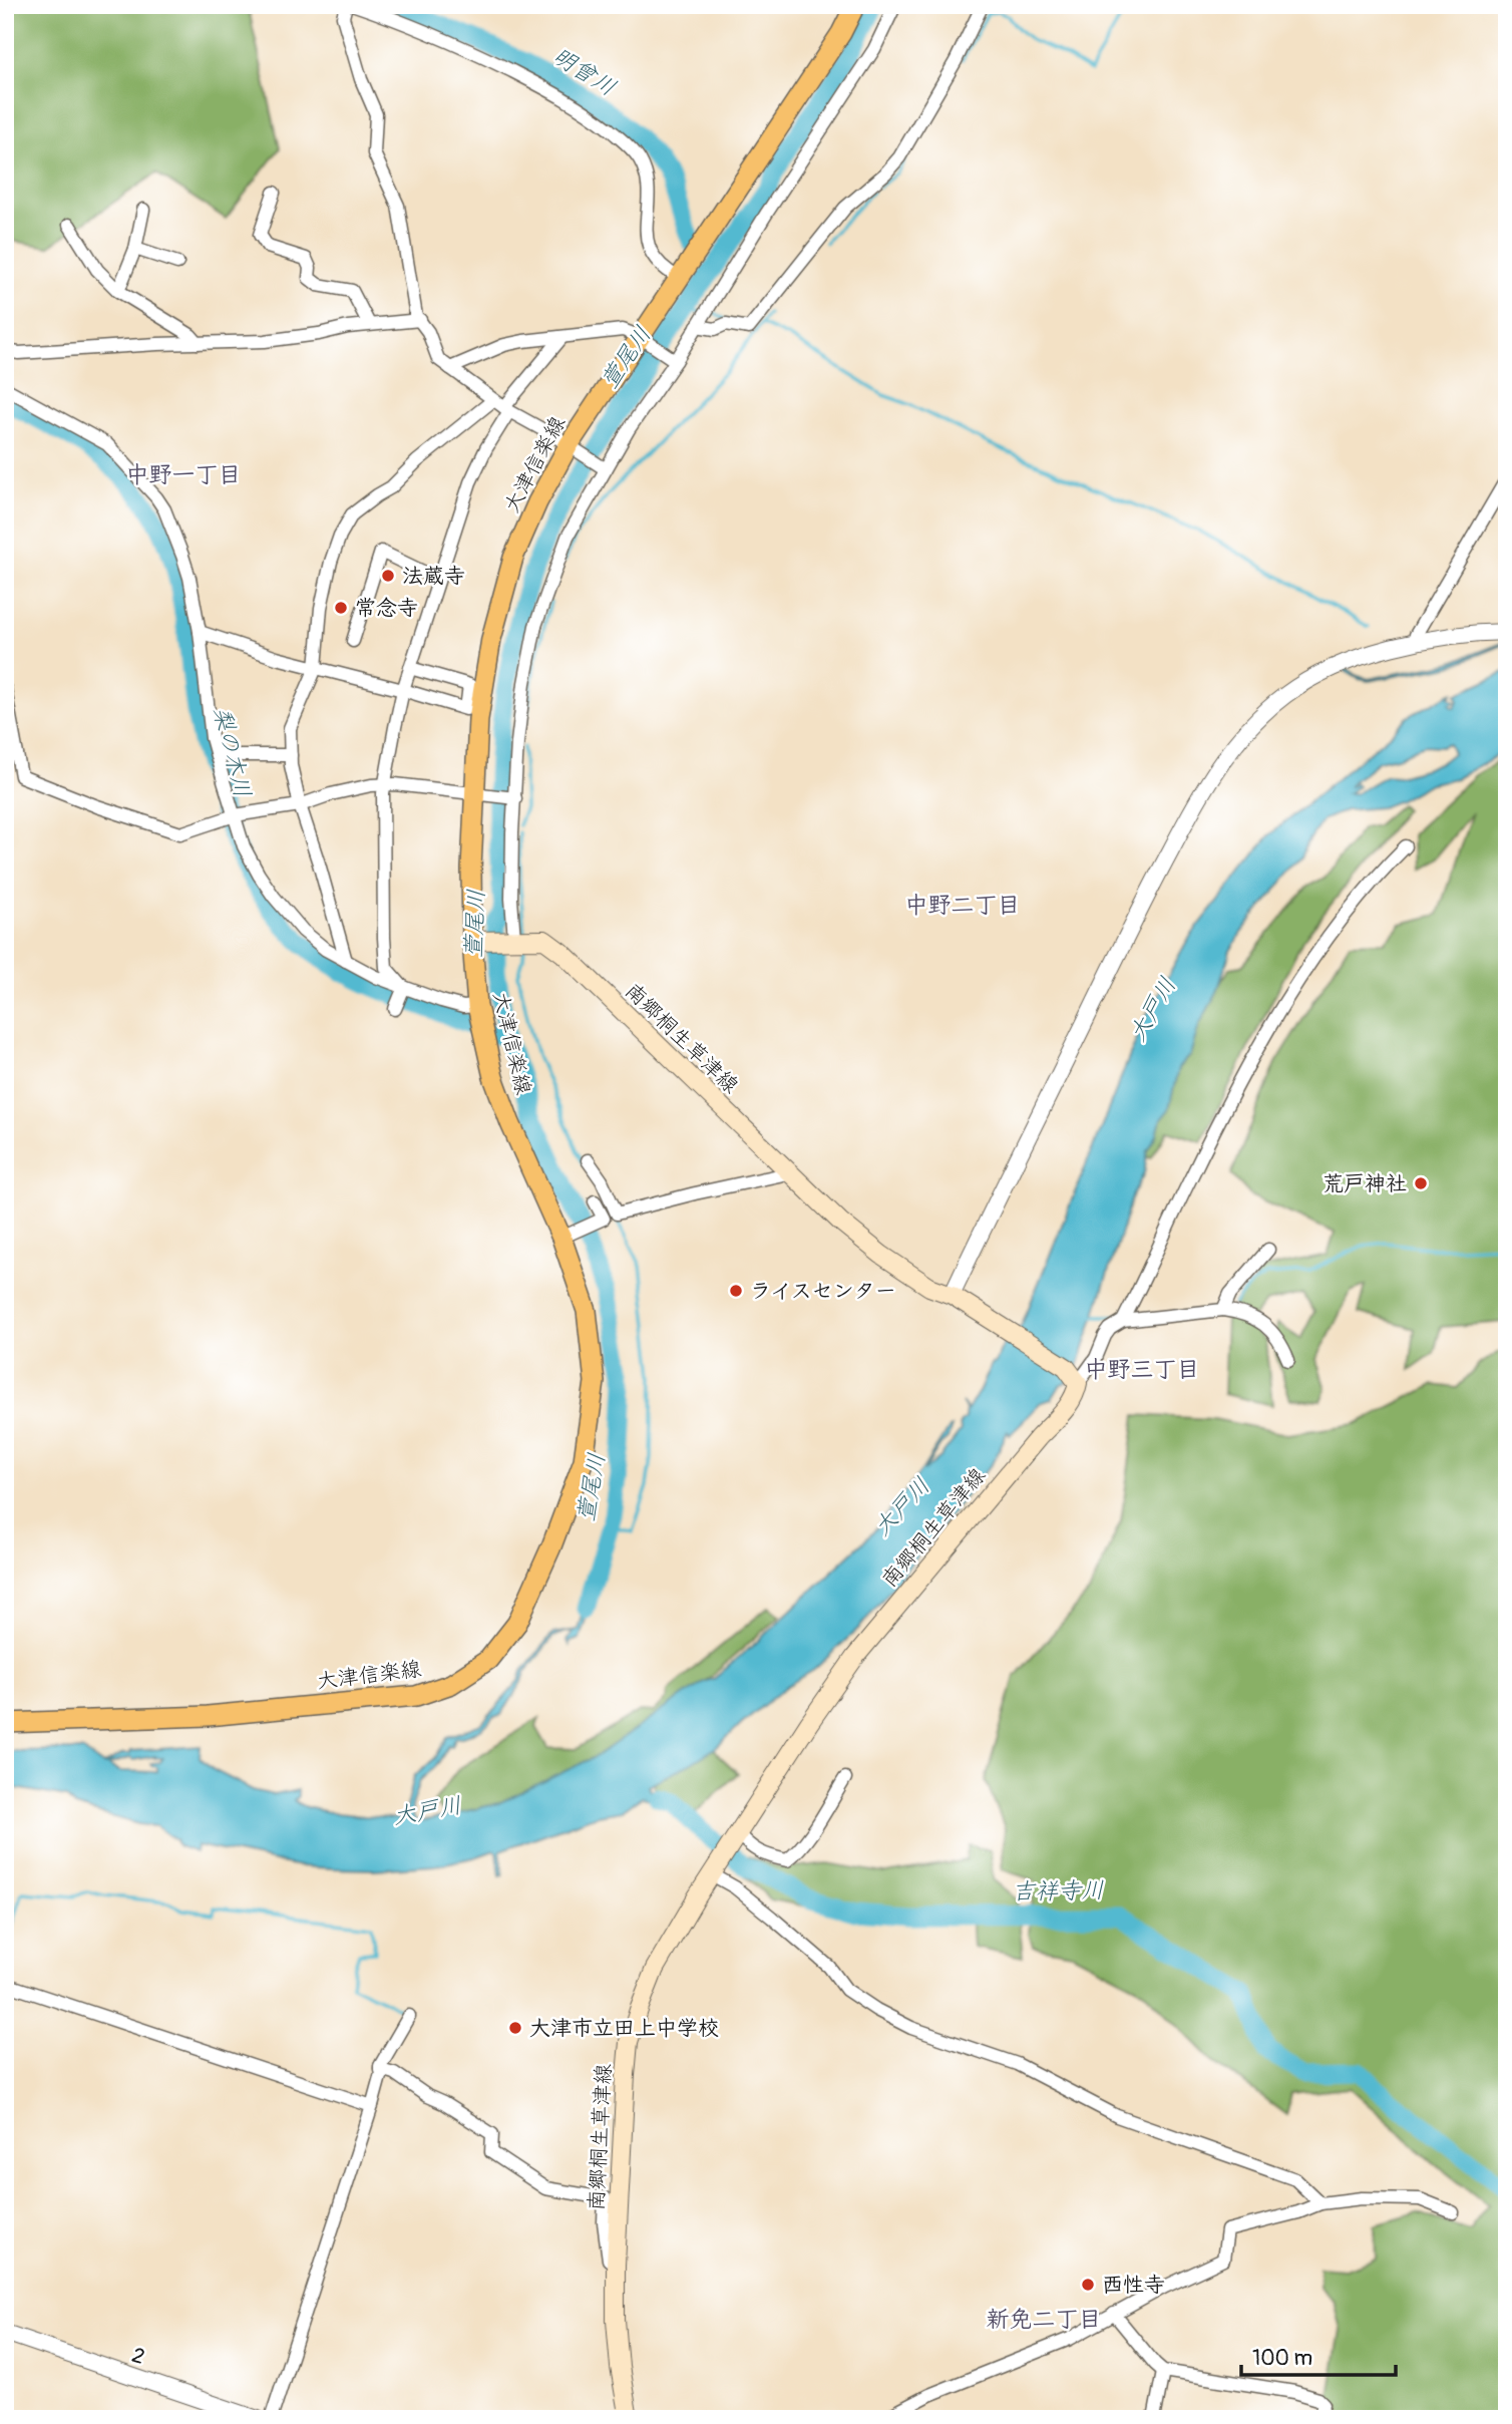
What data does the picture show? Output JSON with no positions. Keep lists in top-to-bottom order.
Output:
{
  "streets": {
    "main road": ["大津信楽線", "南郷桐生草津線"],
    "street": ["2"]
  },
  "crossings": [
    ["大津信楽線", "南郷桐生草津線"]
  ],
  "districts": [
    "中野一丁目",
    "中野二丁目",
    "中野三丁目",
    "新免二丁目"
  ],
  "water": [
    "明曾川",
    "萱尾川",
    "梨の木川",
    "大戸川",
    "吉祥寺川"
  ],
  "places": [
    "法蔵寺",
    "常念寺",
    "荒戸神社",
    "ライスセンター",
    "大津市立田上中学校",
    "西性寺"
  ],
  "scale_bar": "100 m"
}
